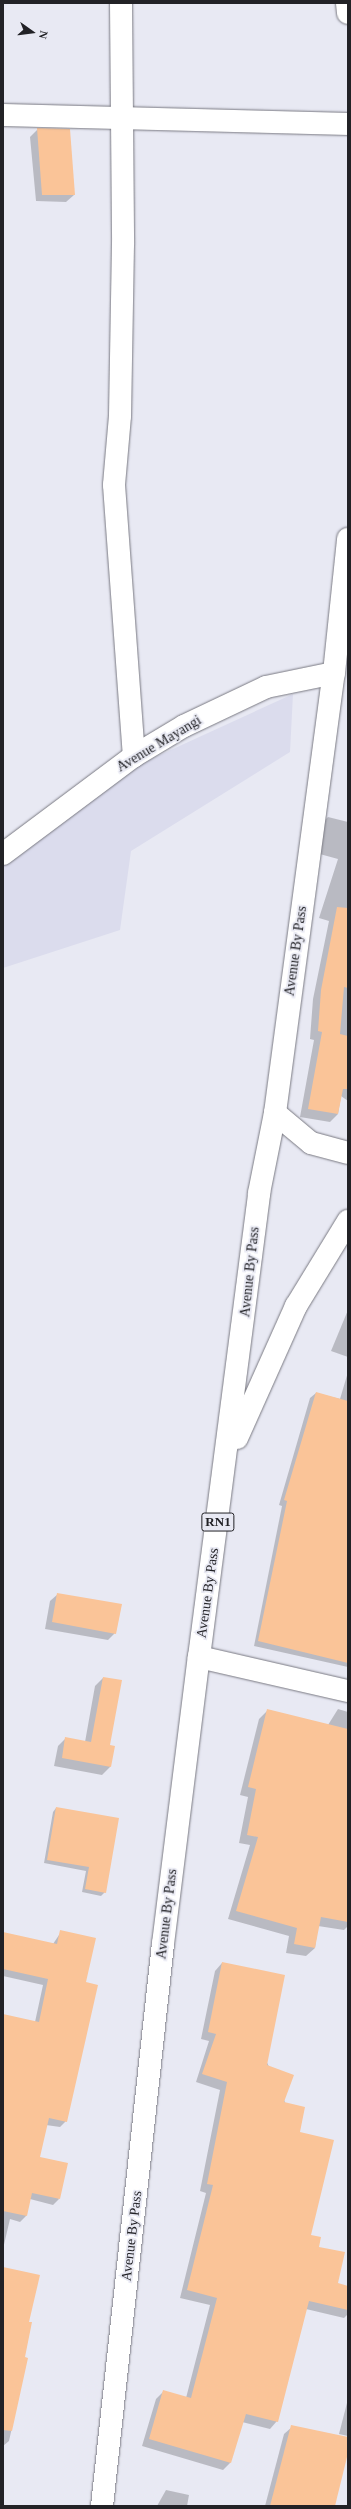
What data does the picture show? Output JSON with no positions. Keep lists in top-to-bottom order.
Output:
{
  "streets": {
    "main road": ["Avenue Mayangi", "Avenue By Pass", "RN1"]
  },
  "crossings": [
    ["Avenue Mayangi", "Avenue By Pass"]
  ],
  "north": "right"
}
